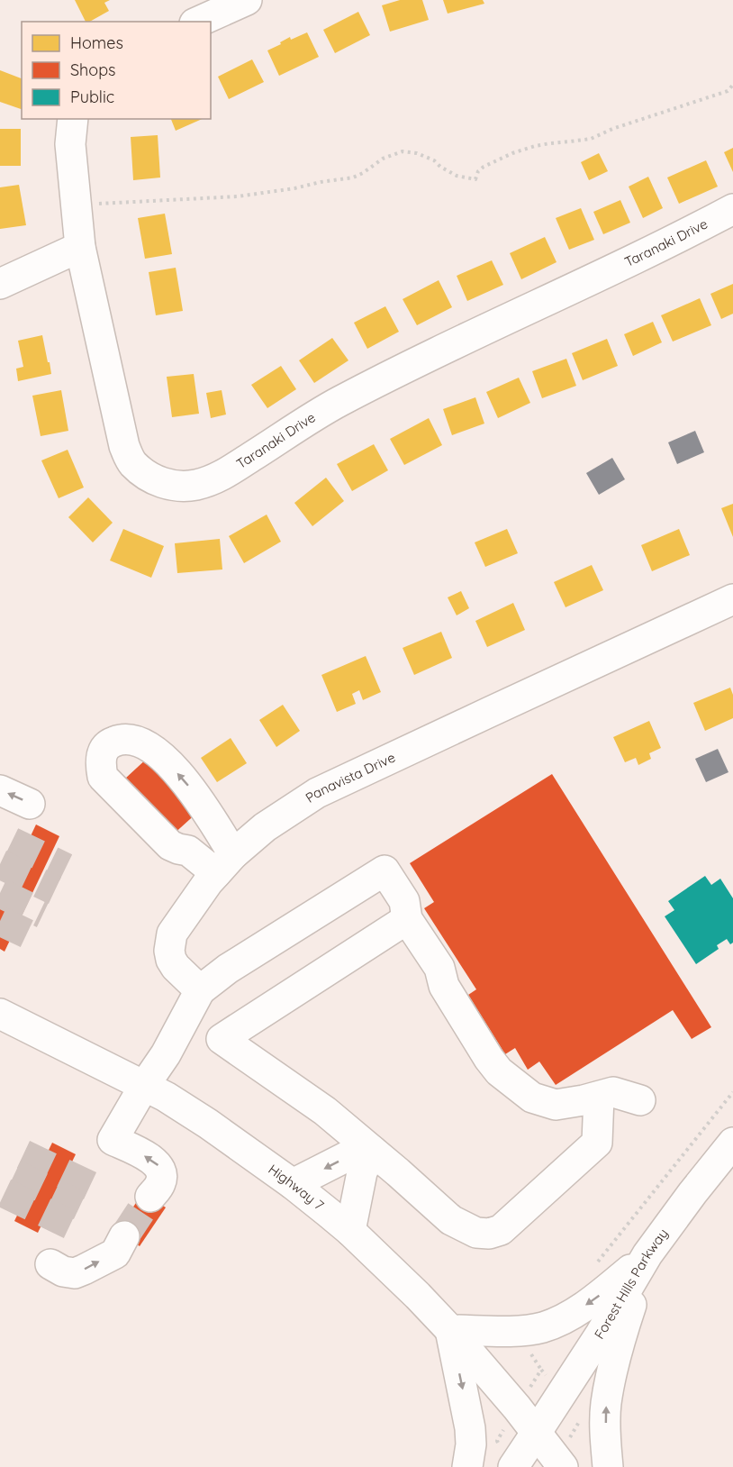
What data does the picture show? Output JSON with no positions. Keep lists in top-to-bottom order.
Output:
{
  "streets": {
    "main road": [
      "Taranaki Drive",
      "Panavista Drive",
      "Highway 7",
      "Forest Hills Parkway"
    ]
  },
  "crossings": [
    ["Highway 7", "Forest Hills Parkway"]
  ],
  "legend": ["Homes", "Shops", "Public"]
}
